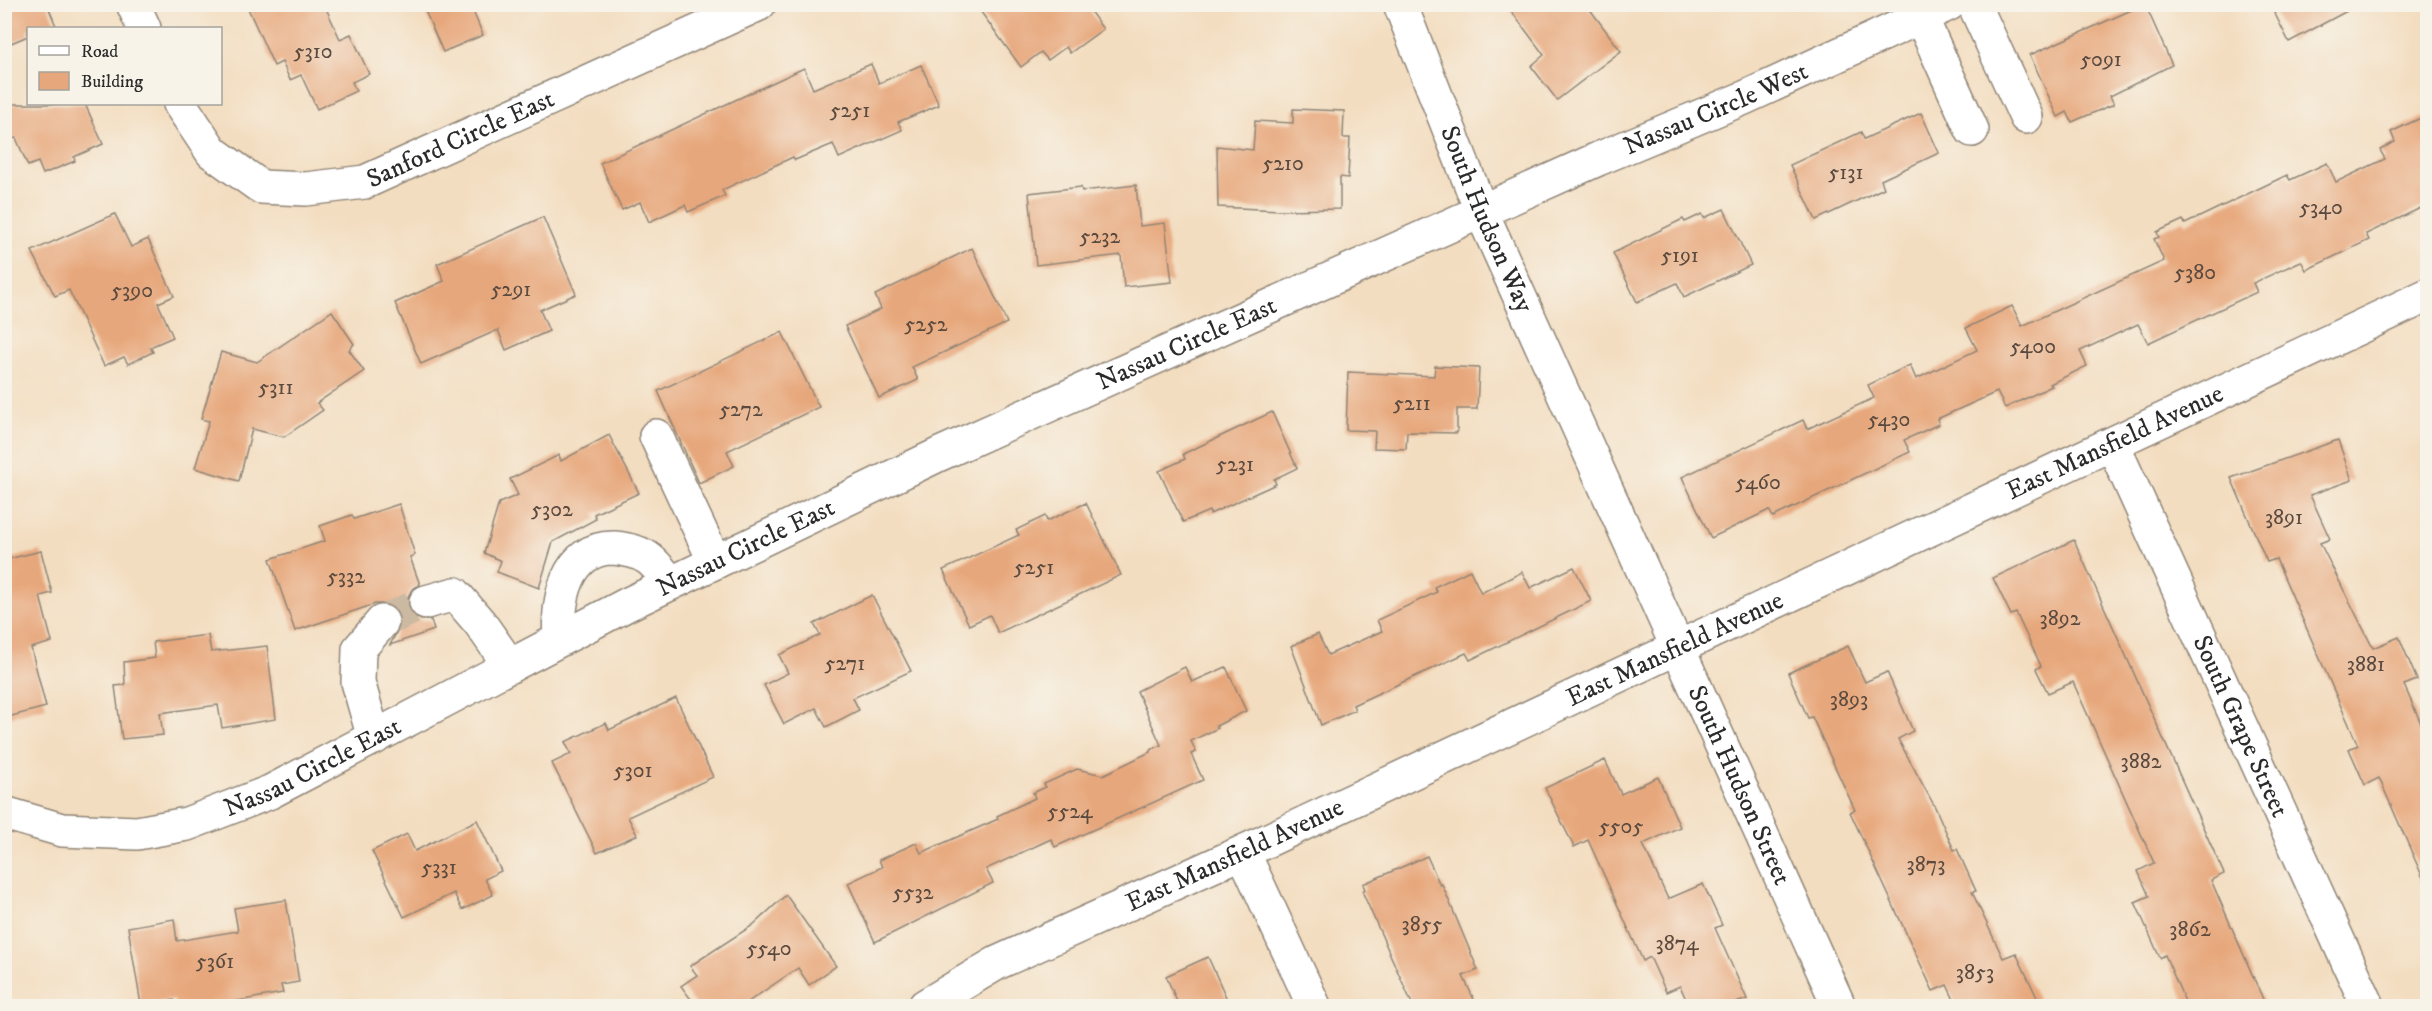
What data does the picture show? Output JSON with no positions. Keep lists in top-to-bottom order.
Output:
{
  "streets": {
    "street": [
      "Nassau Circle West",
      "Sanford Circle East",
      "South Hudson Way",
      "Nassau Circle East",
      "East Mansfield Avenue",
      "South Grape Street",
      "South Hudson Street"
    ]
  },
  "crossings": [
    ["Nassau Circle West", "South Hudson Way"],
    ["Nassau Circle West", "Nassau Circle East"],
    ["South Hudson Way", "Nassau Circle East"],
    ["South Hudson Way", "South Hudson Street"],
    ["East Mansfield Avenue", "South Grape Street"],
    ["East Mansfield Avenue", "South Hudson Street"]
  ],
  "house_numbers": [
    "5310",
    "5091",
    "5251",
    "5210",
    "5131",
    "5340",
    "5232",
    "5191",
    "5380",
    "5291",
    "5390",
    "5252",
    "5400",
    "5311",
    "5211",
    "5272",
    "5430",
    "5231",
    "5460",
    "5302",
    "3891",
    "5251",
    "5332",
    "3892",
    "5271",
    "3881",
    "3893",
    "3882",
    "5301",
    "5524",
    "5505",
    "3873",
    "5331",
    "5532",
    "3855",
    "3862",
    "3874",
    "5540",
    "5361",
    "3853"
  ],
  "legend": ["Road", "Building"]
}
